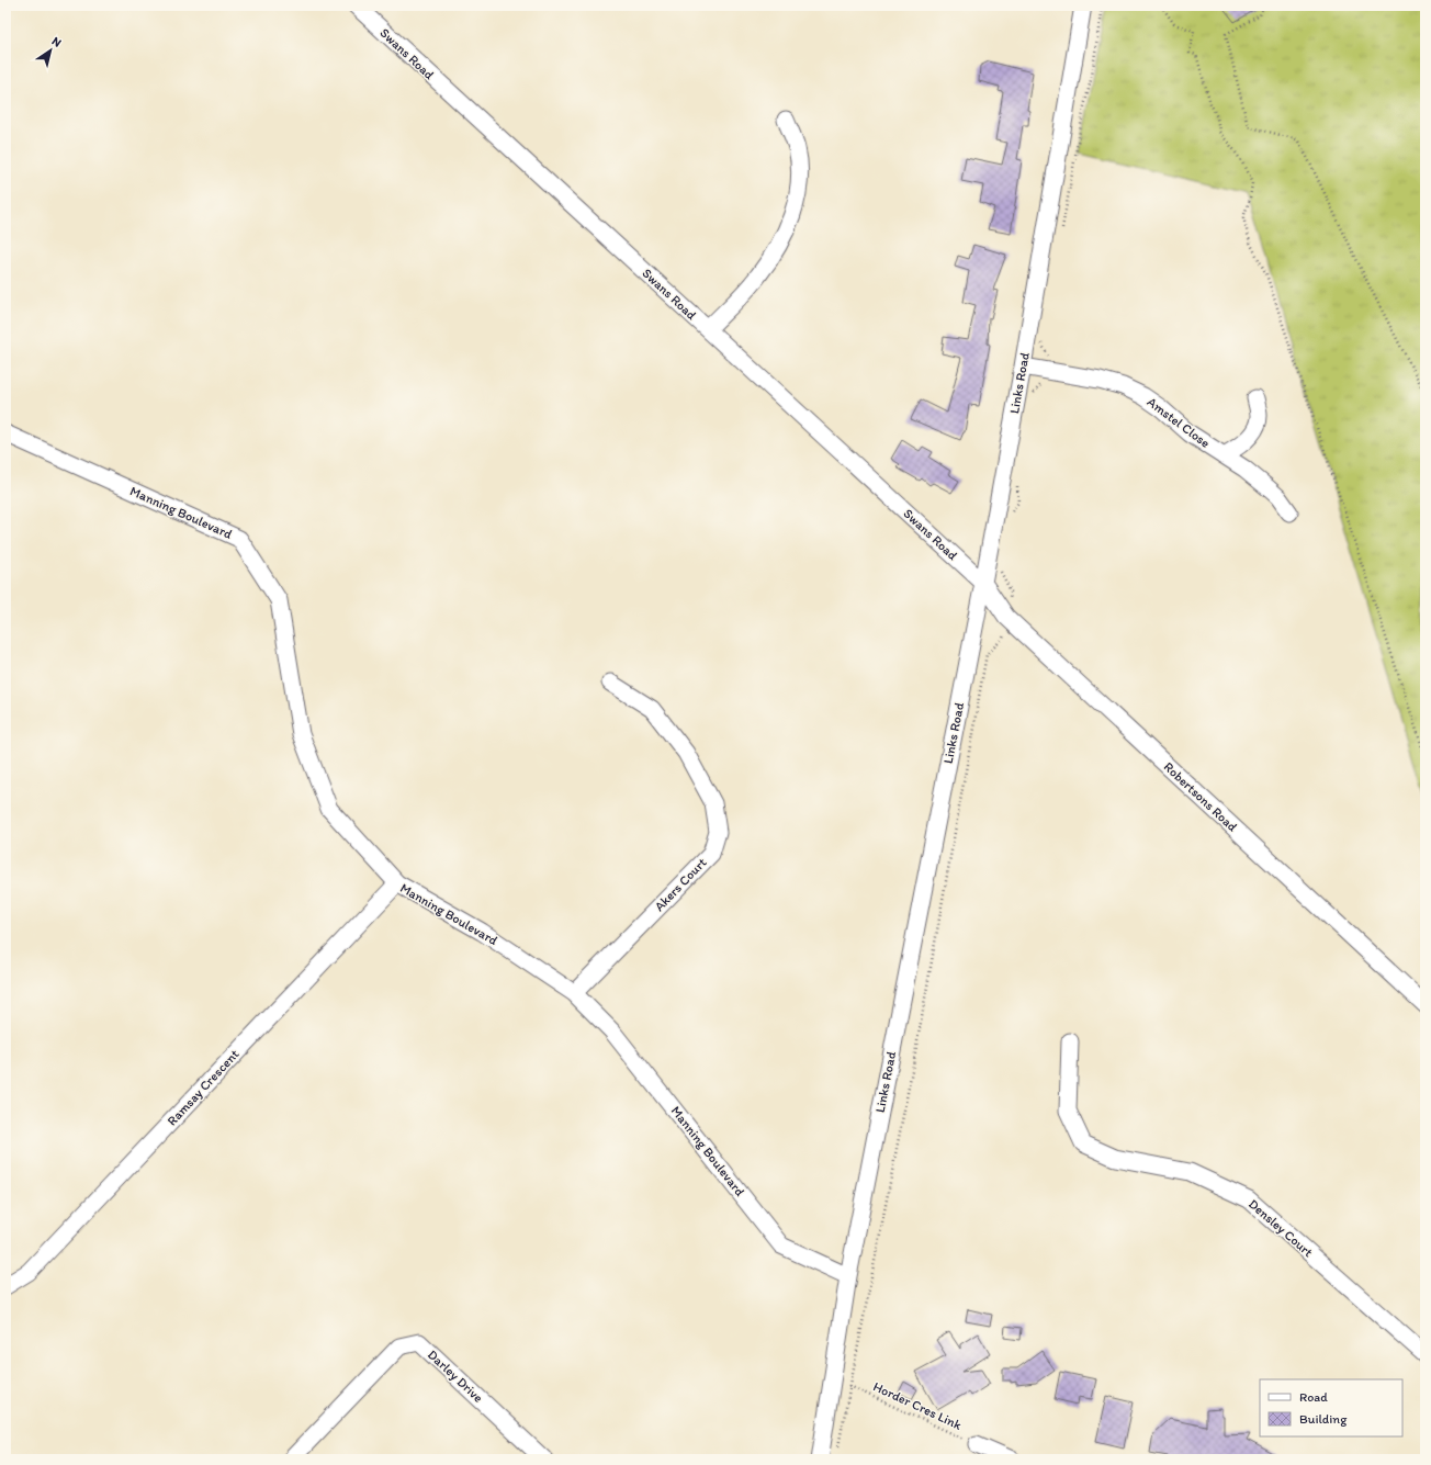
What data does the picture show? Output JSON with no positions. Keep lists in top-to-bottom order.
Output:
{
  "streets": {
    "street": [
      "Swans Road",
      "Links Road",
      "Amstel Close",
      "Manning Boulevard",
      "Robertsons Road",
      "Akers Court",
      "Ramsay Crescent",
      "Densley Court",
      "Darley Drive"
    ],
    "path": ["Horder Cres Link"]
  },
  "crossings": [
    ["Swans Road", "Links Road"],
    ["Swans Road", "Robertsons Road"],
    ["Links Road", "Amstel Close"],
    ["Links Road", "Manning Boulevard"],
    ["Links Road", "Robertsons Road"],
    ["Manning Boulevard", "Akers Court"],
    ["Manning Boulevard", "Ramsay Crescent"]
  ],
  "legend": ["Road", "Building"],
  "north": "top right"
}
